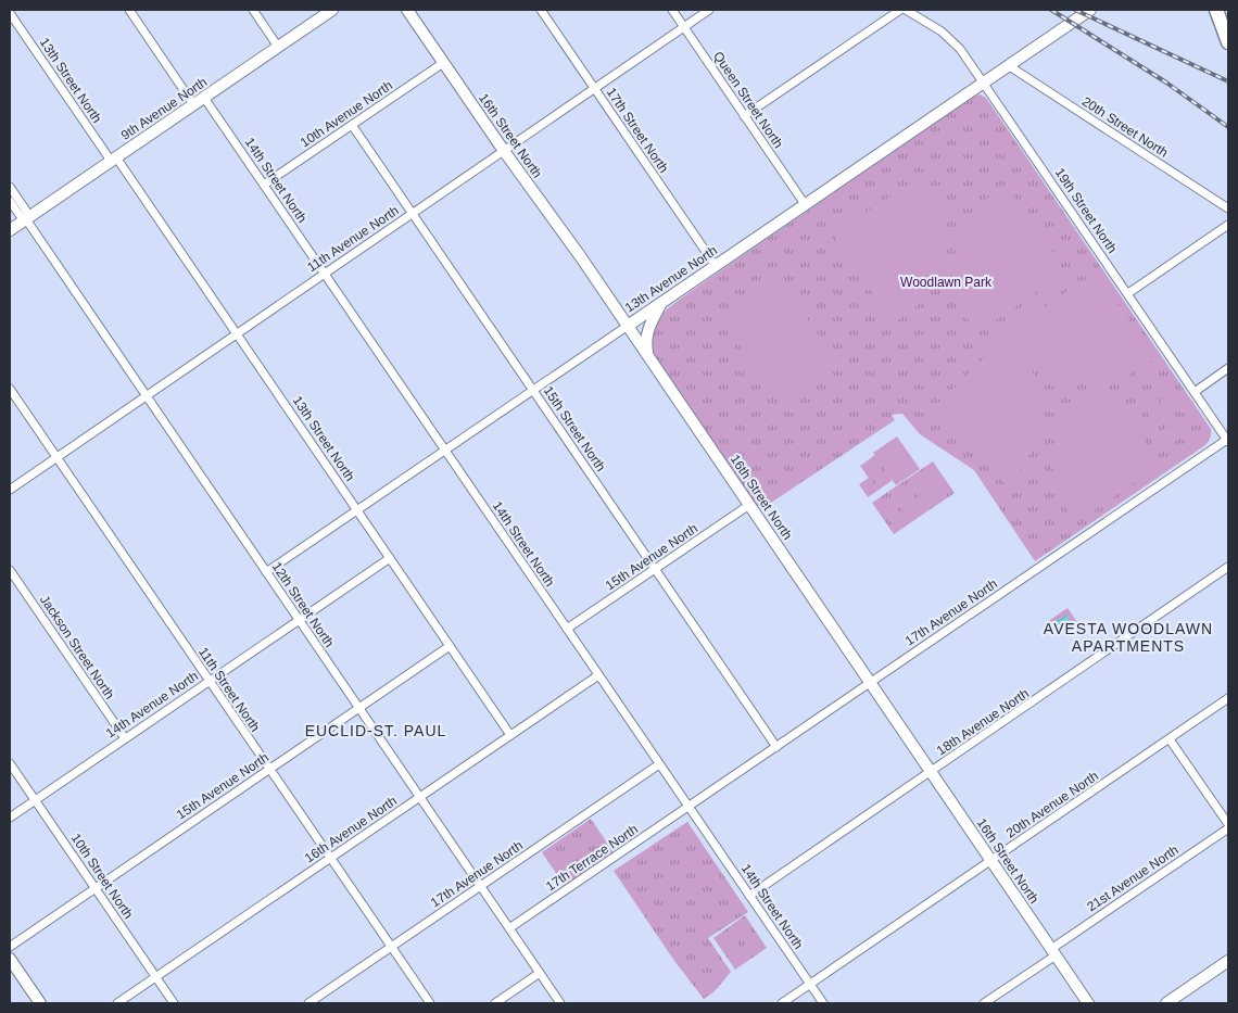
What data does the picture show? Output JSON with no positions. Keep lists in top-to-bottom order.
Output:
{
  "streets": {
    "street": [
      "13th Street North",
      "Queen Street North",
      "9th Avenue North",
      "10th Avenue North",
      "20th Street North",
      "17th Street North",
      "16th Street North",
      "14th Street North",
      "19th Street North",
      "11th Avenue North",
      "13th Avenue North",
      "15th Street North",
      "15th Avenue North",
      "12th Street North",
      "17th Avenue North",
      "Jackson Street North",
      "11th Street North",
      "14th Avenue North",
      "18th Avenue North",
      "20th Avenue North",
      "16th Avenue North",
      "17th Terrace North",
      "10th Street North",
      "21st Avenue North"
    ]
  },
  "crossings": [
    ["13th Street North", "9th Avenue North"],
    ["13th Street North", "11th Avenue North"],
    ["13th Street North", "13th Avenue North"],
    ["13th Street North", "15th Avenue North"],
    ["13th Street North", "14th Avenue North"],
    ["13th Street North", "16th Avenue North"],
    ["Queen Street North", "11th Avenue North"],
    ["Queen Street North", "13th Avenue North"],
    ["9th Avenue North", "14th Street North"],
    ["9th Avenue North", "12th Street North"],
    ["10th Avenue North", "16th Street North"],
    ["10th Avenue North", "14th Street North"],
    ["10th Avenue North", "15th Street North"],
    ["20th Street North", "13th Avenue North"],
    ["17th Street North", "11th Avenue North"],
    ["17th Street North", "13th Avenue North"],
    ["16th Street North", "11th Avenue North"],
    ["16th Street North", "13th Avenue North"],
    ["16th Street North", "15th Avenue North"],
    ["16th Street North", "17th Avenue North"],
    ["16th Street North", "18th Avenue North"],
    ["16th Street North", "20th Avenue North"],
    ["16th Street North", "21st Avenue North"],
    ["14th Street North", "11th Avenue North"],
    ["14th Street North", "13th Avenue North"],
    ["14th Street North", "15th Avenue North"],
    ["14th Street North", "17th Avenue North"],
    ["14th Street North", "18th Avenue North"],
    ["14th Street North", "20th Avenue North"],
    ["14th Street North", "16th Avenue North"],
    ["14th Street North", "17th Terrace North"],
    ["19th Street North", "13th Avenue North"],
    ["19th Street North", "17th Avenue North"],
    ["11th Avenue North", "15th Street North"],
    ["11th Avenue North", "12th Street North"],
    ["11th Avenue North", "11th Street North"],
    ["13th Avenue North", "15th Street North"],
    ["13th Avenue North", "12th Street North"],
    ["15th Street North", "15th Avenue North"],
    ["15th Street North", "17th Avenue North"],
    ["15th Avenue North", "12th Street North"],
    ["15th Avenue North", "11th Street North"],
    ["15th Avenue North", "10th Street North"],
    ["12th Street North", "17th Avenue North"],
    ["12th Street North", "14th Avenue North"],
    ["12th Street North", "16th Avenue North"],
    ["12th Street North", "17th Terrace North"],
    ["17th Avenue North", "11th Street North"],
    ["17th Avenue North", "17th Terrace North"],
    ["Jackson Street North", "14th Avenue North"],
    ["11th Street North", "14th Avenue North"],
    ["11th Street North", "16th Avenue North"],
    ["14th Avenue North", "10th Street North"],
    ["16th Avenue North", "10th Street North"]
  ],
  "districts": ["AVESTA WOODLAWN APARTMENTS", "EUCLID-ST. PAUL"],
  "parks": ["Woodlawn Park"]
}
